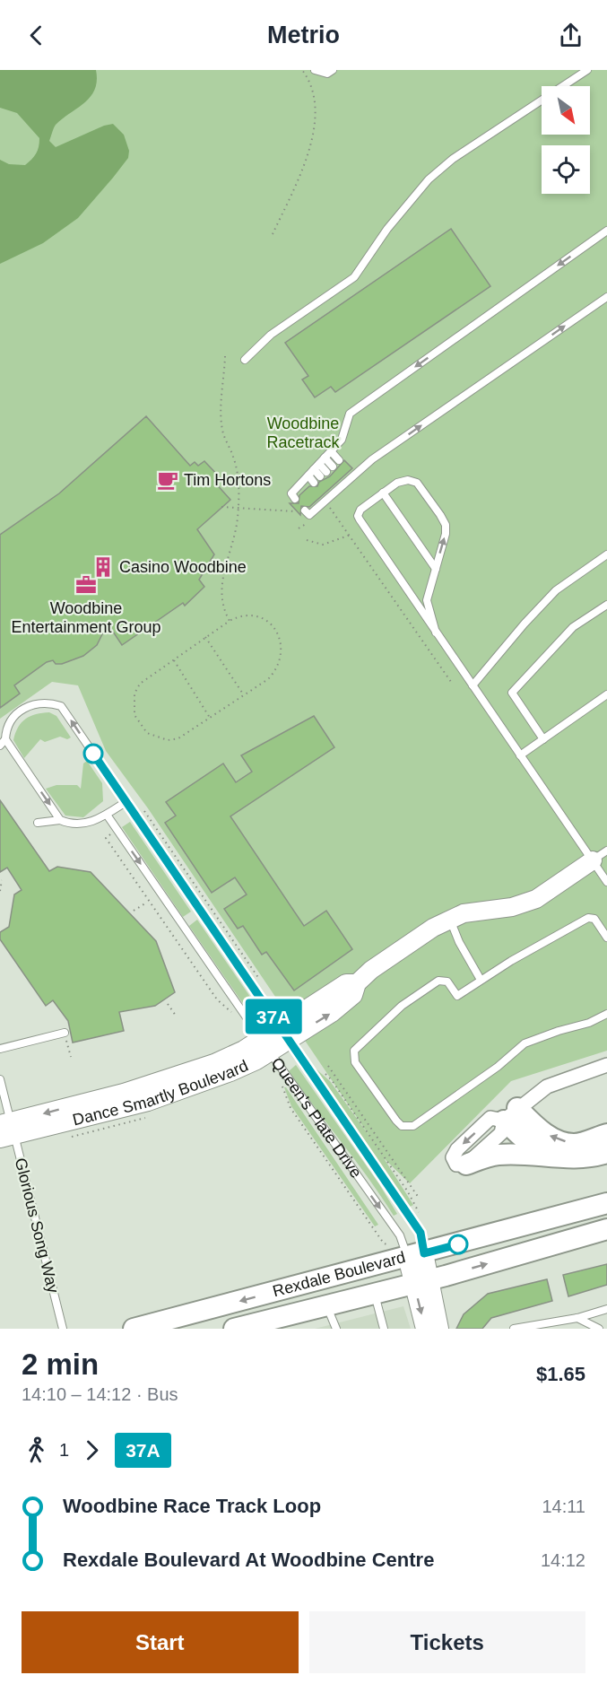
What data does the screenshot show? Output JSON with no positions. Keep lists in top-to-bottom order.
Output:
{
  "streets": {
    "main road": ["Rexdale Boulevard"],
    "street": ["Dance Smartly Boulevard", "Queen's Plate Drive"],
    "lane": ["Glorious Song Way"]
  },
  "crossings": [
    ["Dance Smartly Boulevard", "Queen's Plate Drive"],
    ["Dance Smartly Boulevard", "Glorious Song Way"],
    ["Queen's Plate Drive", "Rexdale Boulevard"]
  ],
  "parks": ["Woodbine Racetrack"],
  "places": {
    "cafe": ["Tim Hortons"],
    "building": ["Casino Woodbine"],
    "office": ["Woodbine Entertainment Group"]
  },
  "lines": ["bus line 37A"],
  "north": "bottom right",
  "page": {
    "header": "Metrio",
    "on_map": "37A",
    "heading": ["2 min", "14:10 – 14:12 · Bus", "$1.65"],
    "legs": ["1", "37A"],
    "list": [
      {
        "name": "Woodbine Race Track Loop",
        "value": "14:11"
      },
      {
        "name": "Rexdale Boulevard At Woodbine Centre",
        "value": "14:12"
      }
    ],
    "buttons": ["Start", "Tickets"]
  }
}
